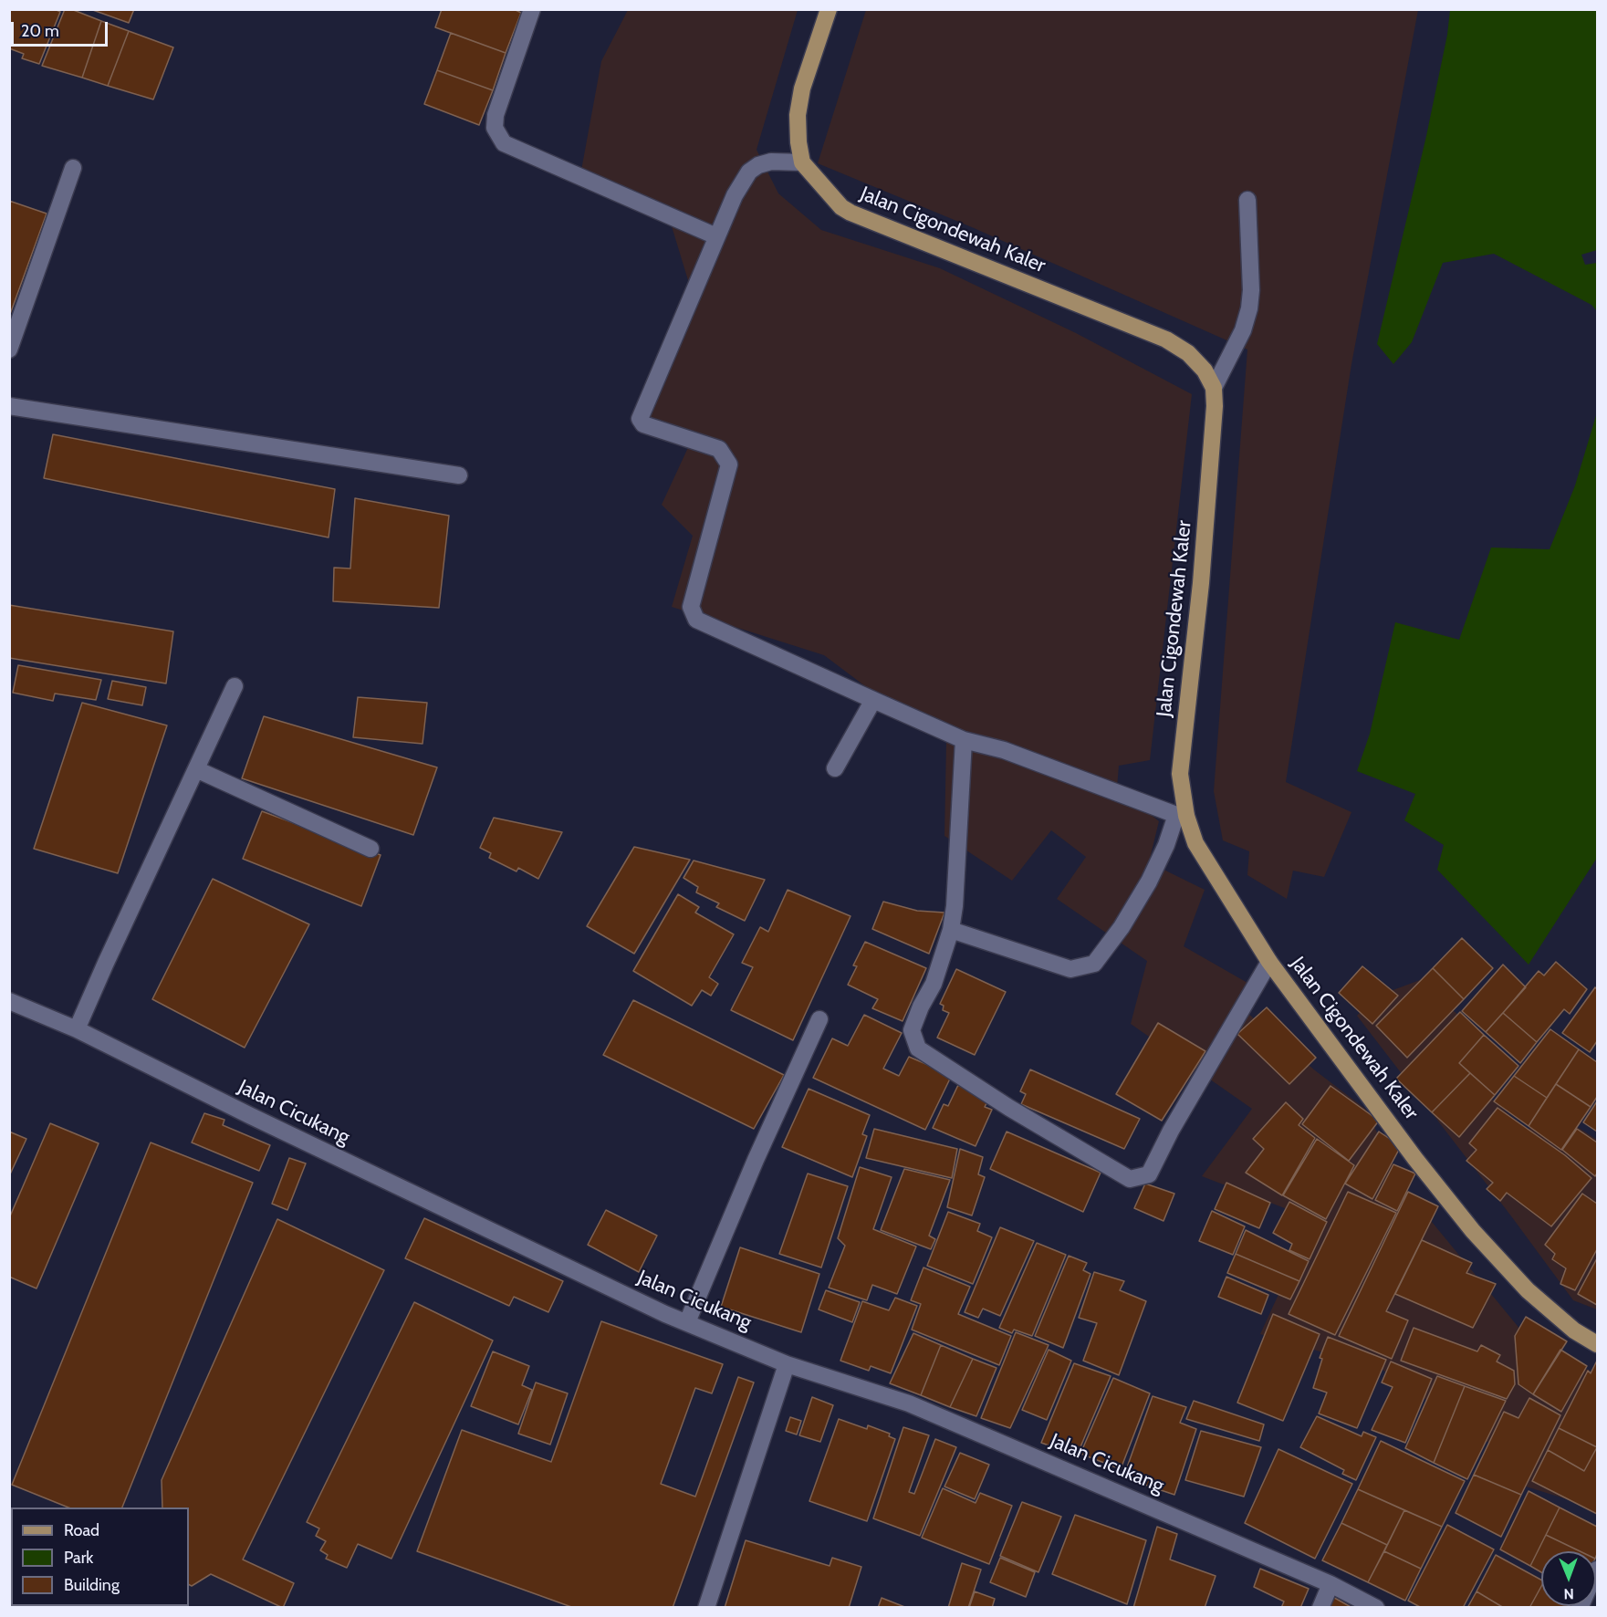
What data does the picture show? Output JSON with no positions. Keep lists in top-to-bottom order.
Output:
{
  "streets": {
    "main road": ["Jalan Cigondewah Kaler"],
    "street": ["Jalan Cicukang"]
  },
  "legend": ["Road", "Park", "Building"],
  "scale_bar": "20 m",
  "north": "bottom"
}
